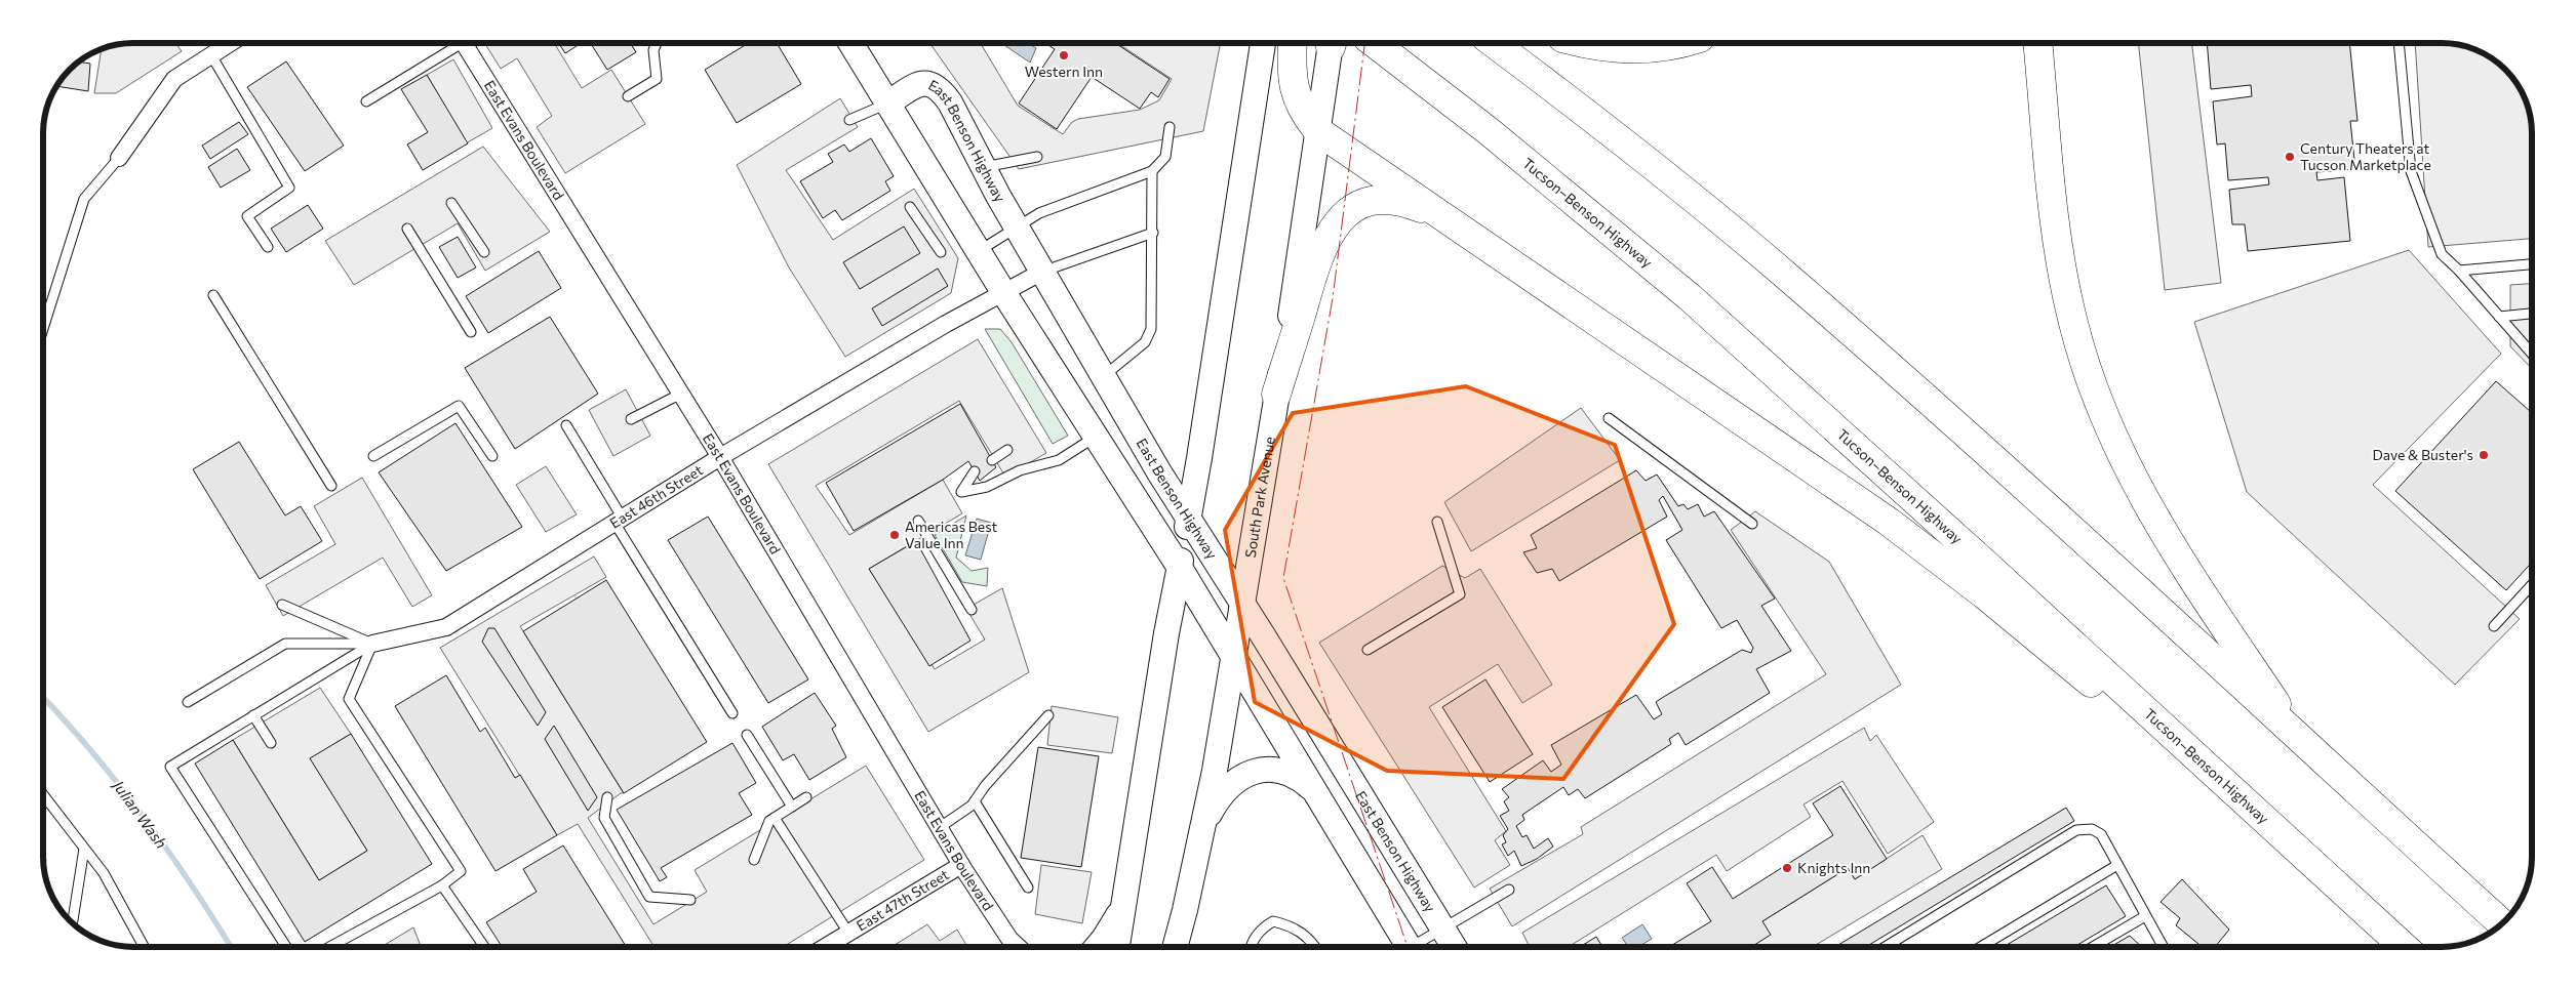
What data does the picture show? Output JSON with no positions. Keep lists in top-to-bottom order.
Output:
{
  "streets": {
    "highway": ["Tucson–Benson Highway"],
    "main road": ["East Benson Highway", "South Park Avenue"],
    "street": ["East Evans Boulevard", "East 46th Street", "East 47th Street"]
  },
  "crossings": [
    ["East Evans Boulevard", "East 46th Street"],
    ["East Evans Boulevard", "East 47th Street"],
    ["East Benson Highway", "South Park Avenue"],
    ["East Benson Highway", "East 46th Street"]
  ],
  "water": ["Julian Wash"],
  "places": [
    "Western Inn",
    "Century Theaters at Tucson Marketplace",
    "Dave & Buster's",
    "Americas Best Value Inn",
    "Knights Inn"
  ]
}
